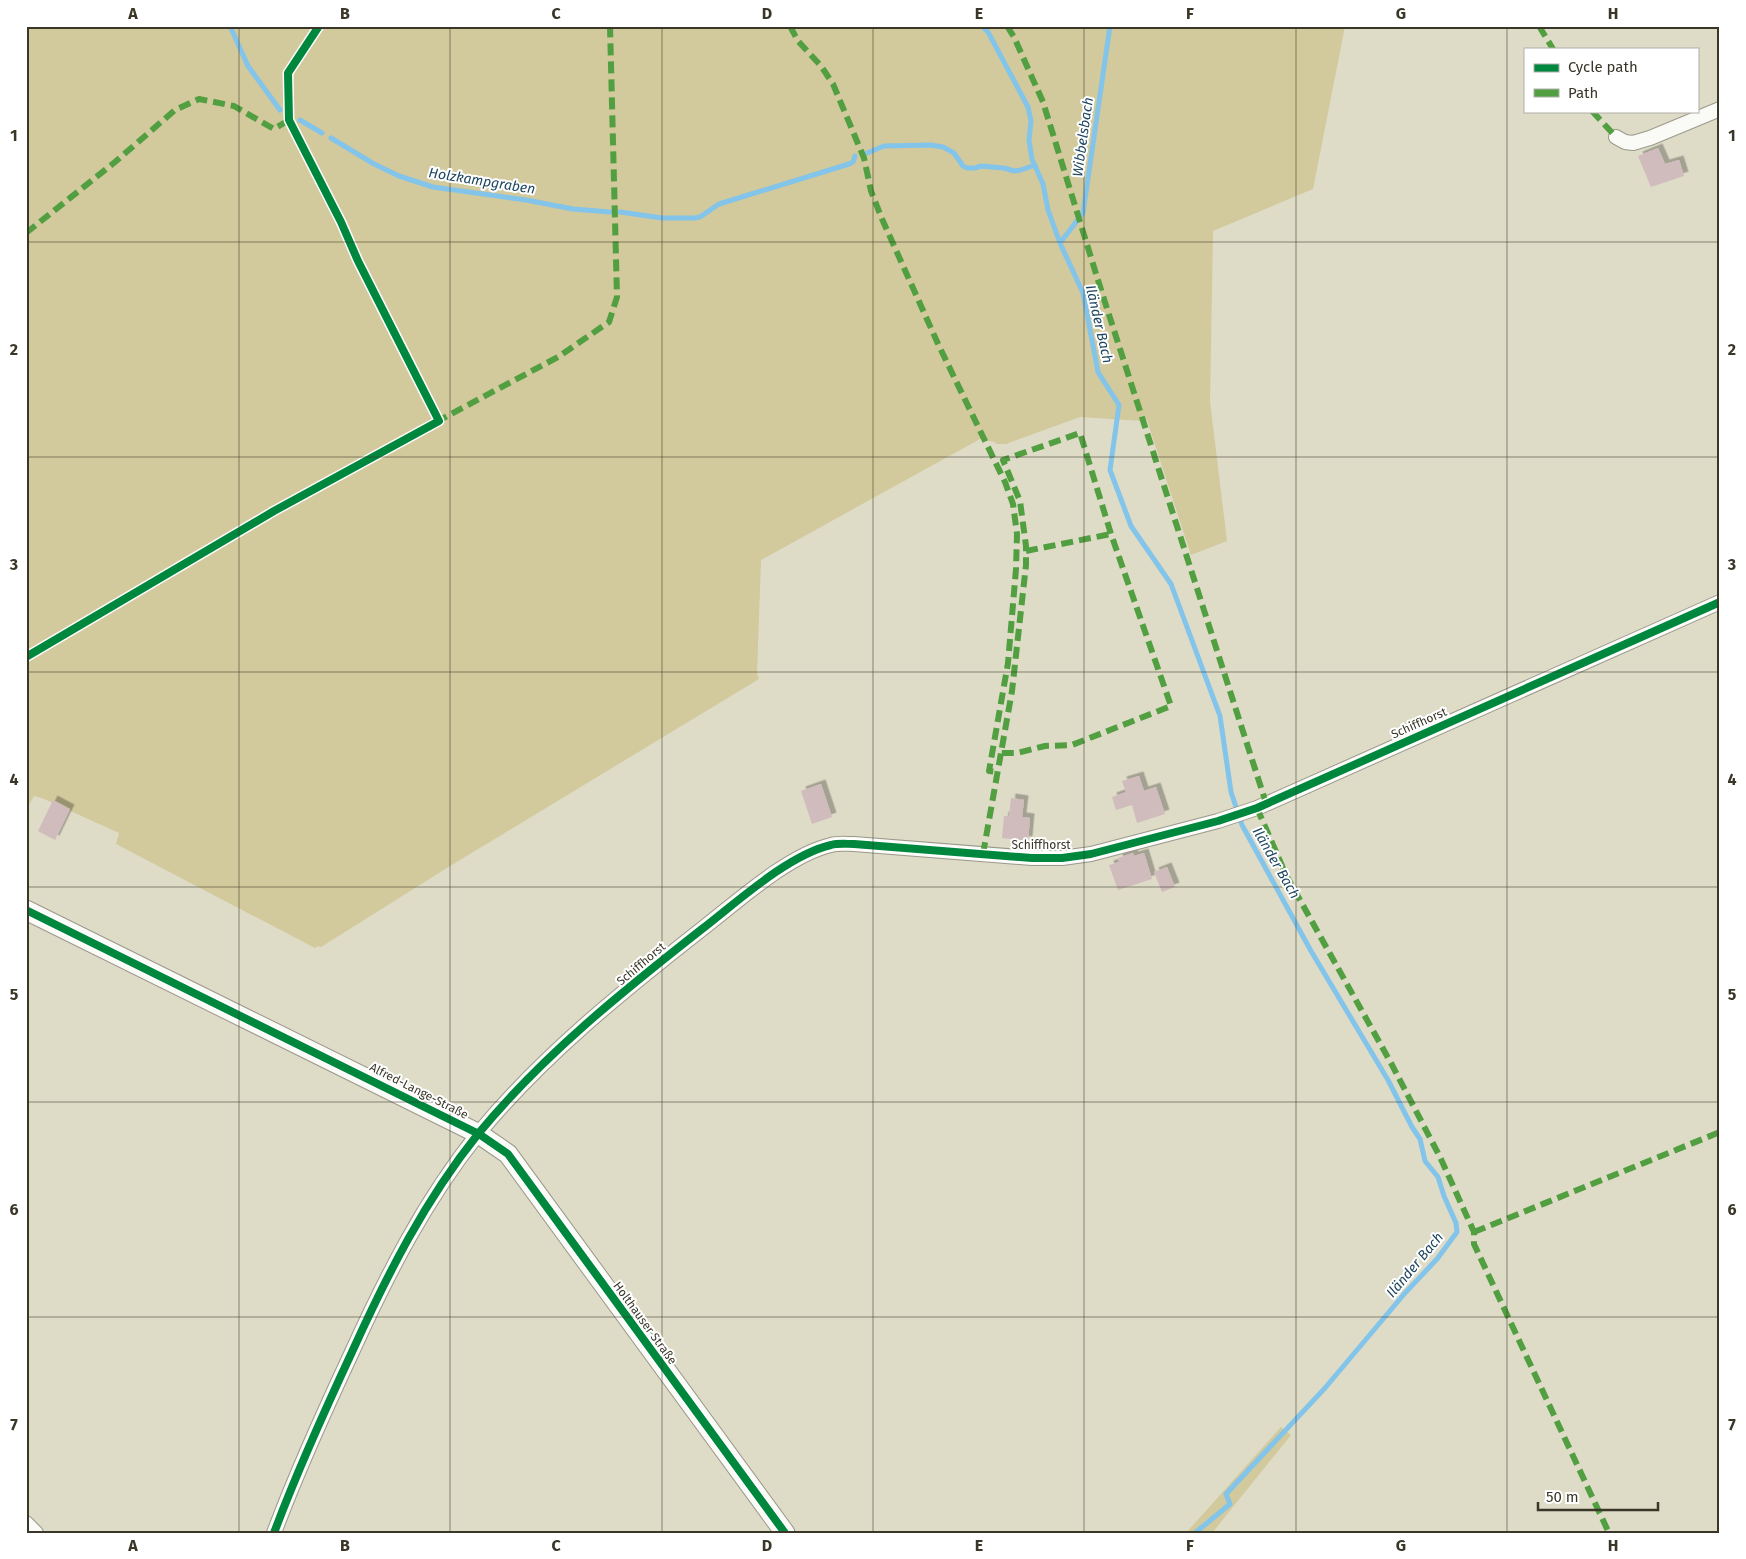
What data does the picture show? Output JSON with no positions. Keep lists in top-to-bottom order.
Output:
{
  "streets": {
    "street": ["Schiffhorst", "Alfred-Lange-Straße", "Holthauser Straße"]
  },
  "crossings": [
    ["Schiffhorst", "Alfred-Lange-Straße"],
    ["Schiffhorst", "Holthauser Straße"],
    ["Alfred-Lange-Straße", "Holthauser Straße"]
  ],
  "water": ["Wibbelsbach", "Holzkampgraben", "Iländer Bach"],
  "legend": ["Cycle path", "Path"],
  "scale_bar": "50 m",
  "grid": {
    "columns": [
      "A",
      "B",
      "C",
      "D",
      "E",
      "F",
      "G",
      "H"
    ],
    "rows": [
      "1",
      "2",
      "3",
      "4",
      "5",
      "6",
      "7"
    ]
  }
}
